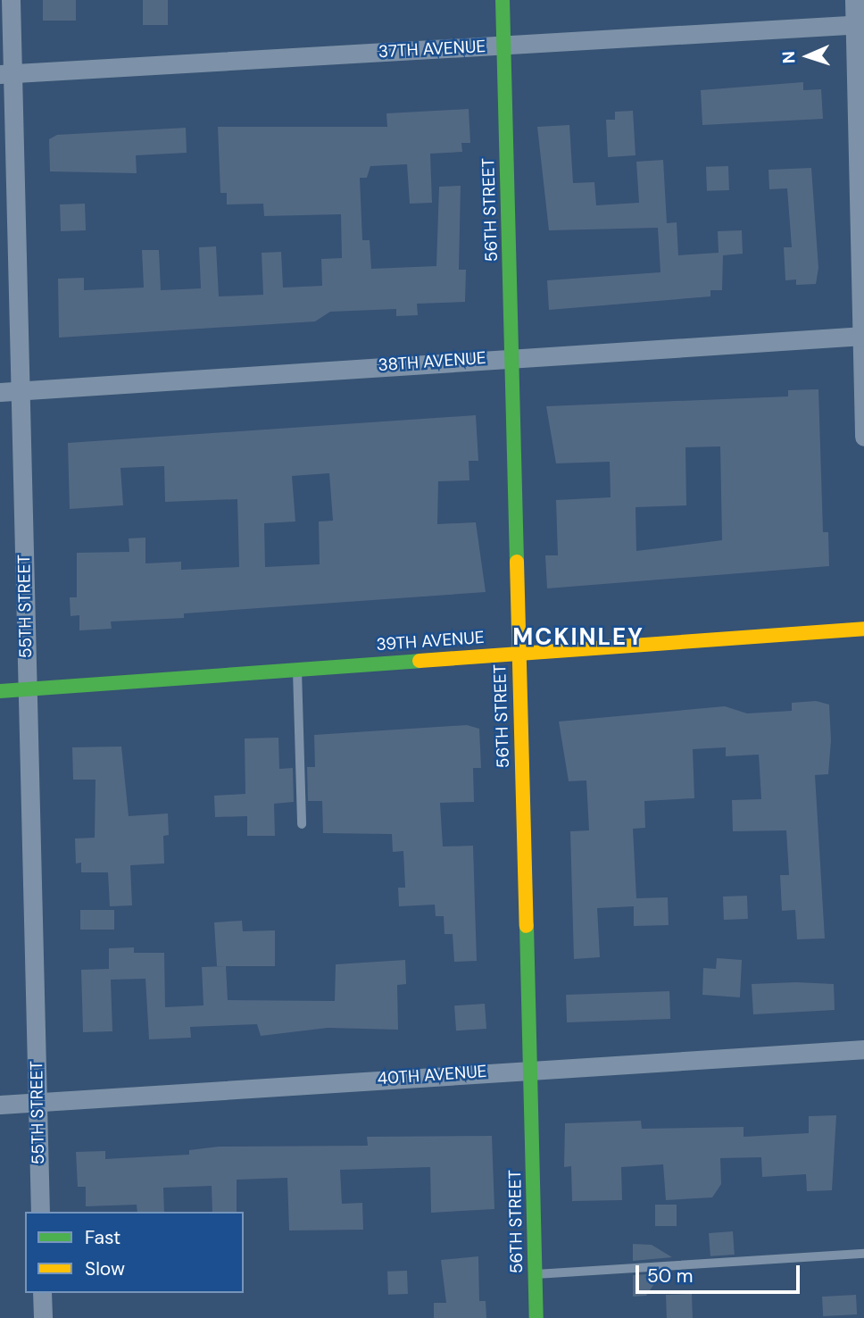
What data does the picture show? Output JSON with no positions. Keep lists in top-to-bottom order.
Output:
{
  "streets": {
    "street": [
      "37TH AVENUE",
      "56TH STREET",
      "38TH AVENUE",
      "55TH STREET",
      "39TH AVENUE",
      "40TH AVENUE"
    ]
  },
  "crossings": [
    ["37TH AVENUE", "56TH STREET"],
    ["37TH AVENUE", "55TH STREET"],
    ["56TH STREET", "38TH AVENUE"],
    ["56TH STREET", "39TH AVENUE"],
    ["56TH STREET", "40TH AVENUE"],
    ["38TH AVENUE", "55TH STREET"],
    ["55TH STREET", "39TH AVENUE"],
    ["55TH STREET", "40TH AVENUE"]
  ],
  "districts": ["MCKINLEY"],
  "legend": ["Fast", "Slow"],
  "scale_bar": "50 m",
  "north": "left"
}
